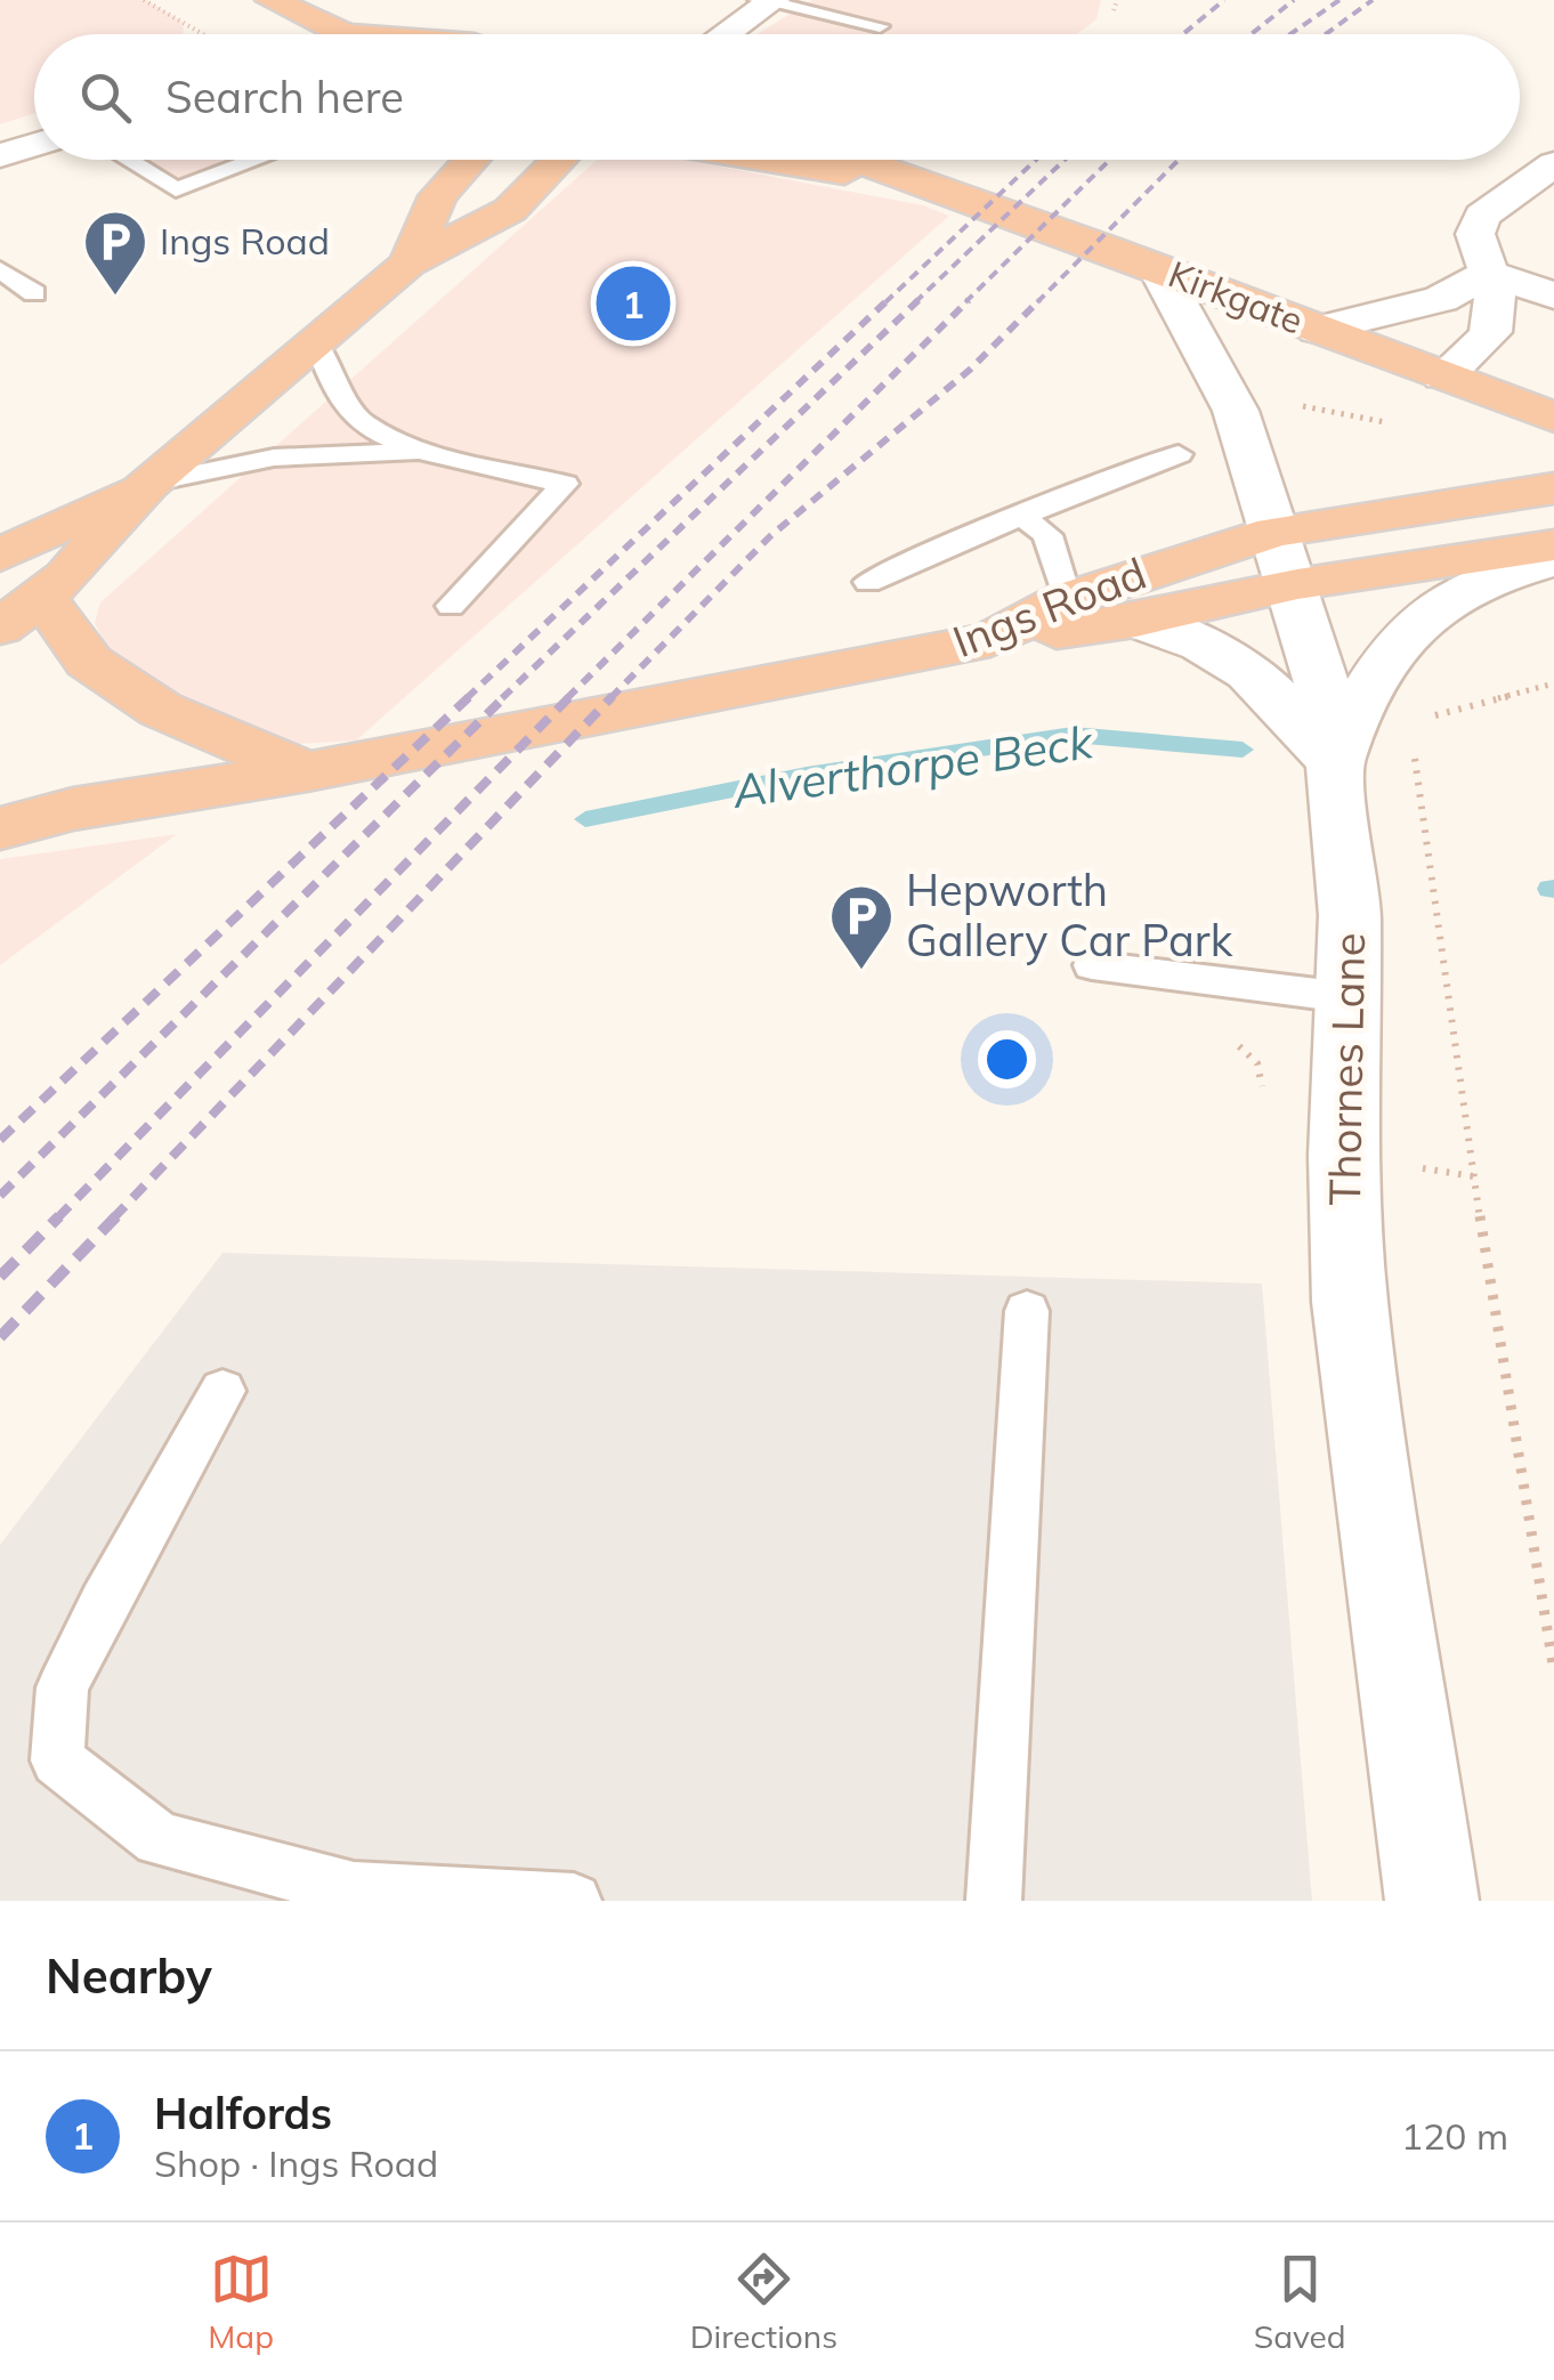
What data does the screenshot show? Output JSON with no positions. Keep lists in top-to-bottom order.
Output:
{
  "streets": {
    "highway": ["Kirkgate", "Ings Road"],
    "street": ["Thornes Lane"]
  },
  "crossings": [
    ["Kirkgate", "Thornes Lane"],
    ["Ings Road", "Thornes Lane"]
  ],
  "water": ["Alverthorpe Beck"],
  "places": {
    "parking": ["Ings Road", "Hepworth Gallery Car Park"]
  },
  "page": {
    "search": "Search here",
    "pins": "1",
    "heading": "Nearby",
    "list": [
      {
        "mark": "1",
        "name": "Halfords",
        "note": "Shop · Ings Road",
        "value": "120 m"
      }
    ],
    "nav": ["Map", "Directions", "Saved"]
  }
}
